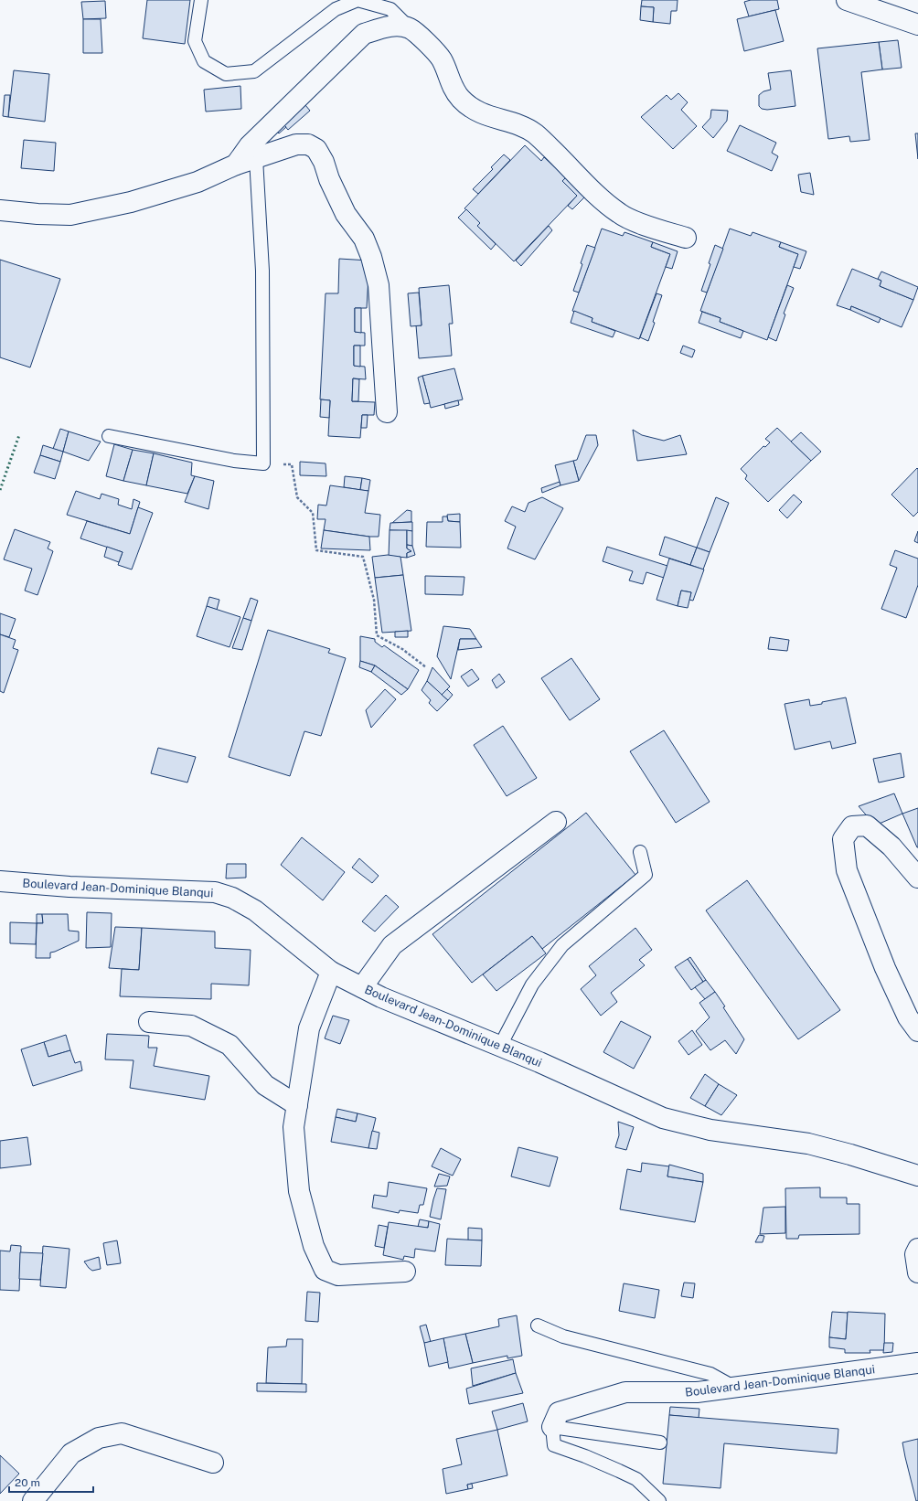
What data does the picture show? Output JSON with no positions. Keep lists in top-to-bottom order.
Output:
{
  "streets": {
    "street": ["Boulevard Jean-Dominique Blanqui"]
  },
  "scale_bar": "20 m"
}
